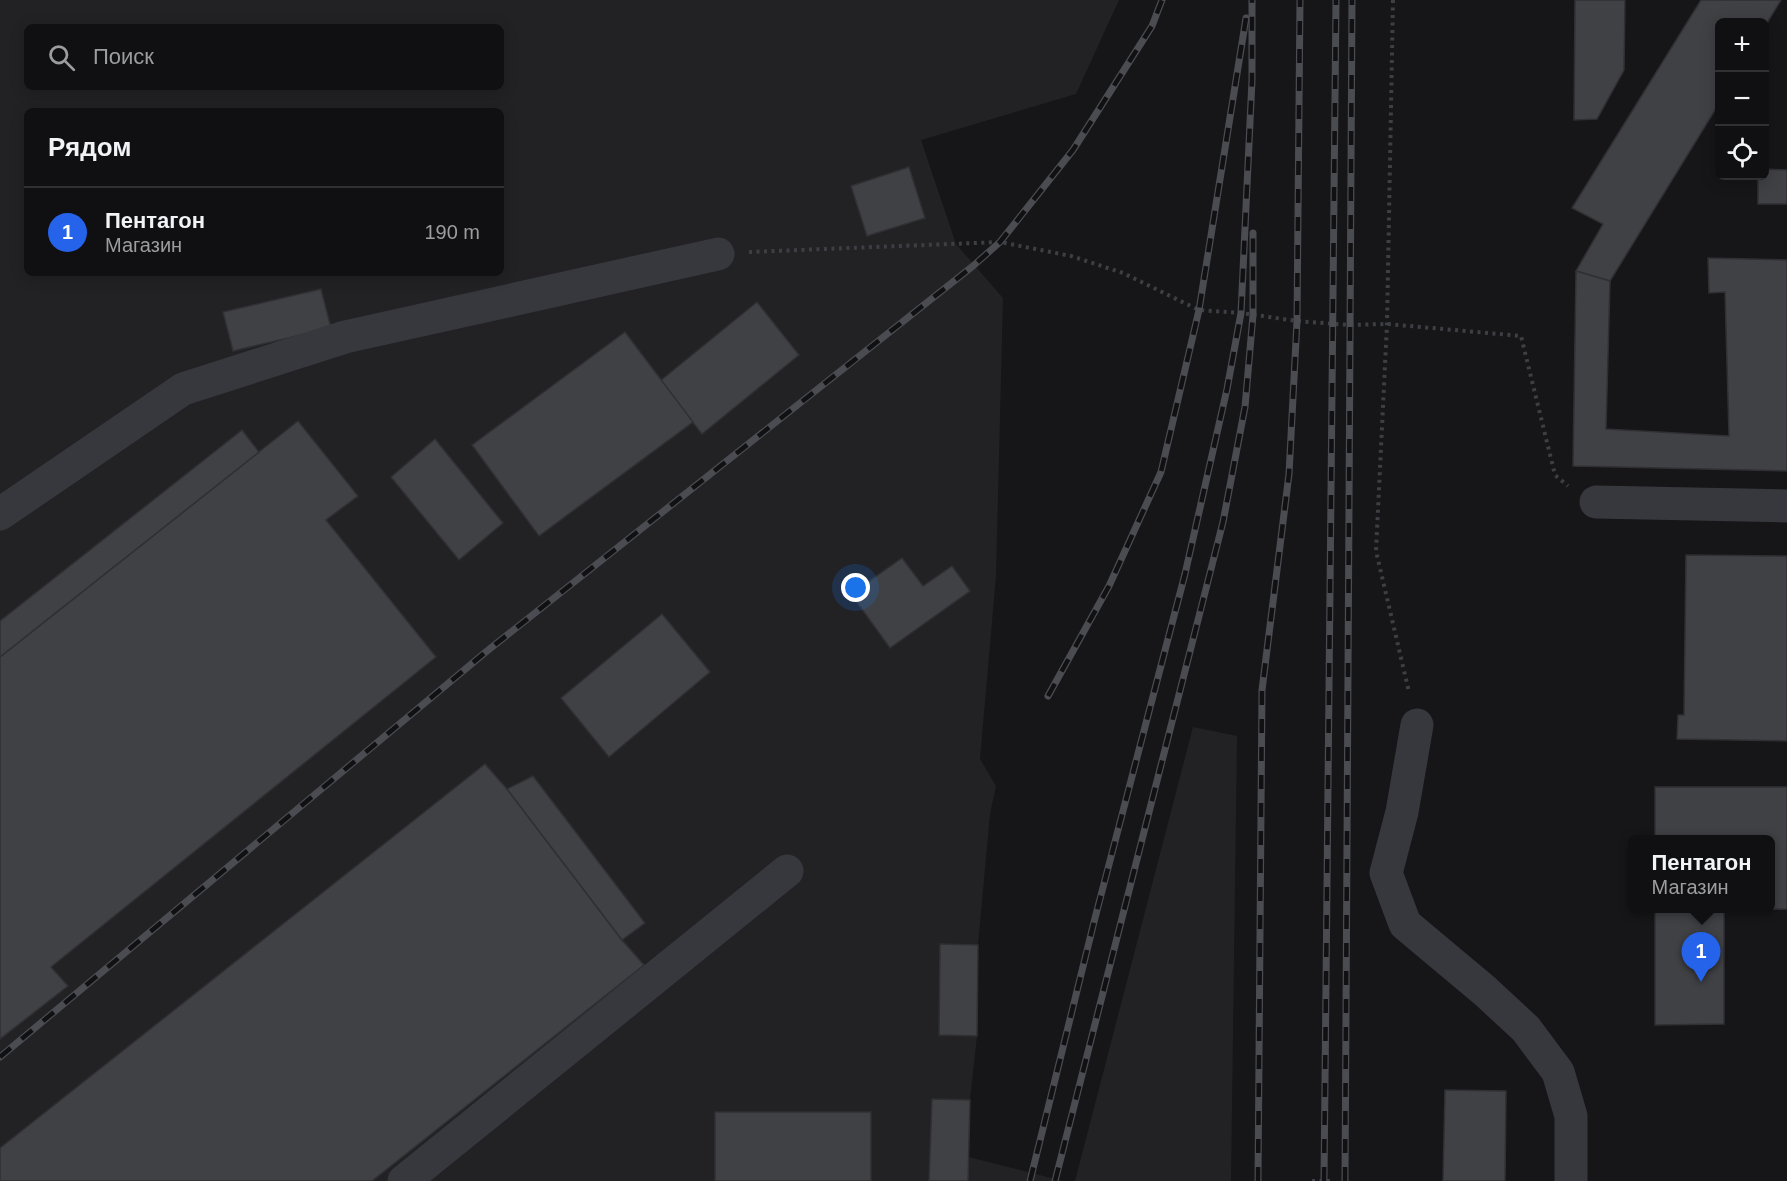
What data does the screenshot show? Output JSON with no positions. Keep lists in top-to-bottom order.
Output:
{
  "page": {
    "map_buttons": ["+", "−"],
    "search": "Поиск",
    "heading": "Рядом",
    "list": [
      {
        "mark": "1",
        "name": "Пентагон",
        "note": "Магазин",
        "value": "190 m"
      }
    ],
    "popup": ["Пентагон", "Магазин"],
    "pins": "1"
  }
}
